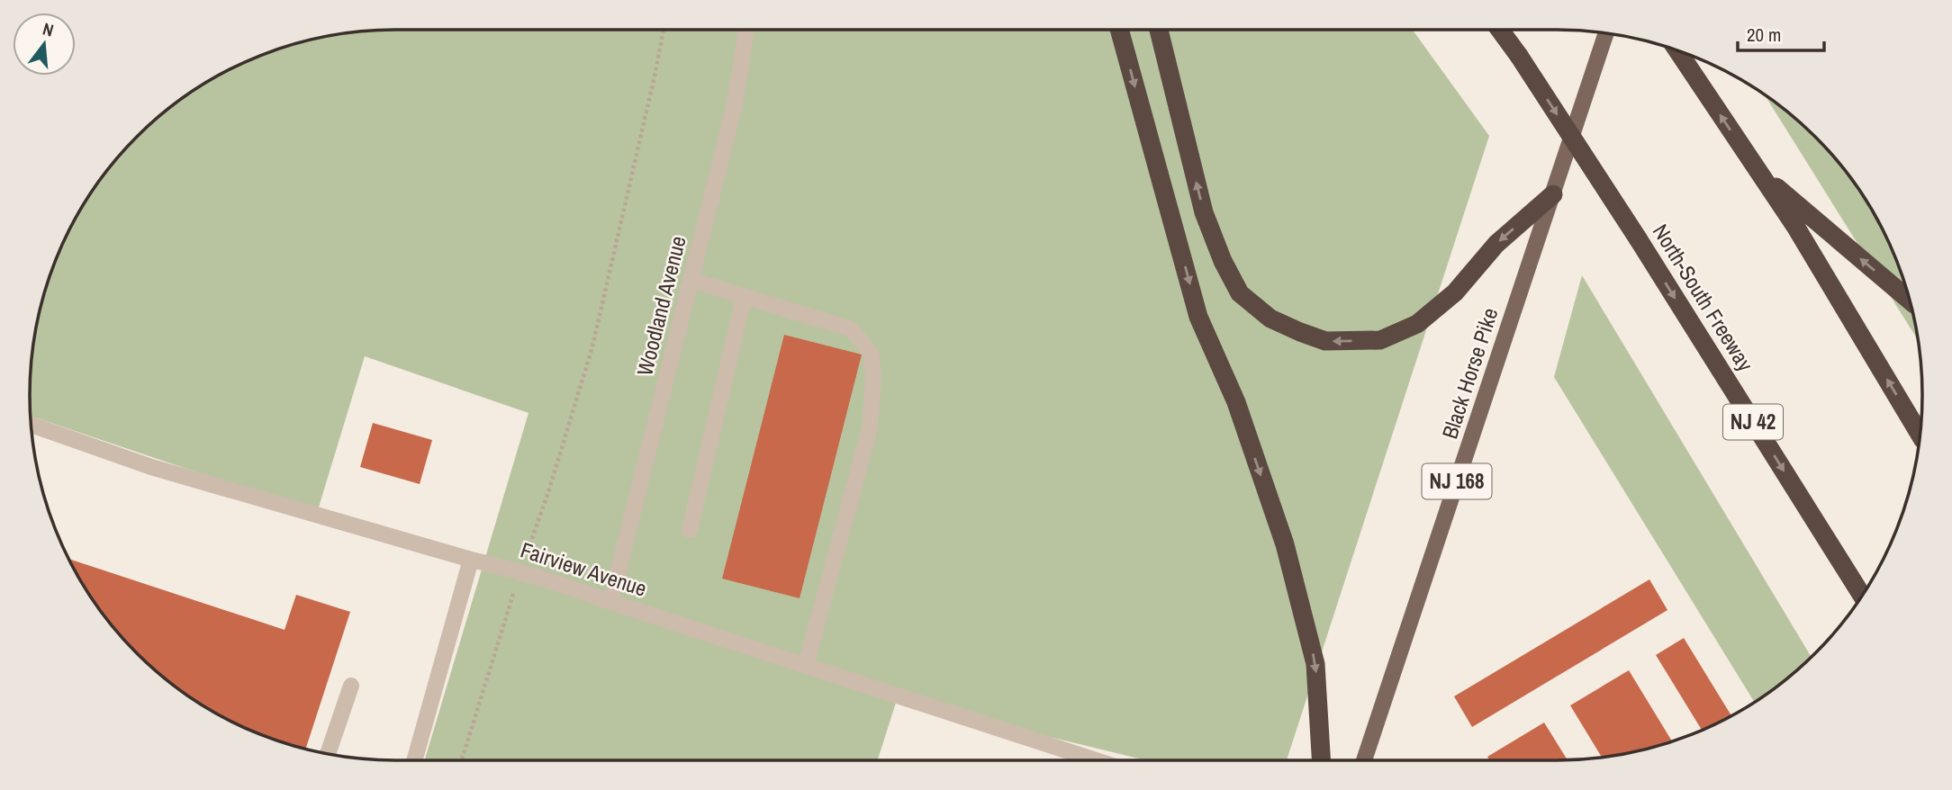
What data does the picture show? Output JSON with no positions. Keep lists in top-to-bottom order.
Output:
{
  "streets": {
    "highway": ["North-South Freeway", "NJ 42"],
    "main road": ["Black Horse Pike", "NJ 168"],
    "street": ["Woodland Avenue", "Fairview Avenue"]
  },
  "crossings": [
    ["Woodland Avenue", "Fairview Avenue"]
  ],
  "scale_bar": "20 m",
  "north": "top"
}
